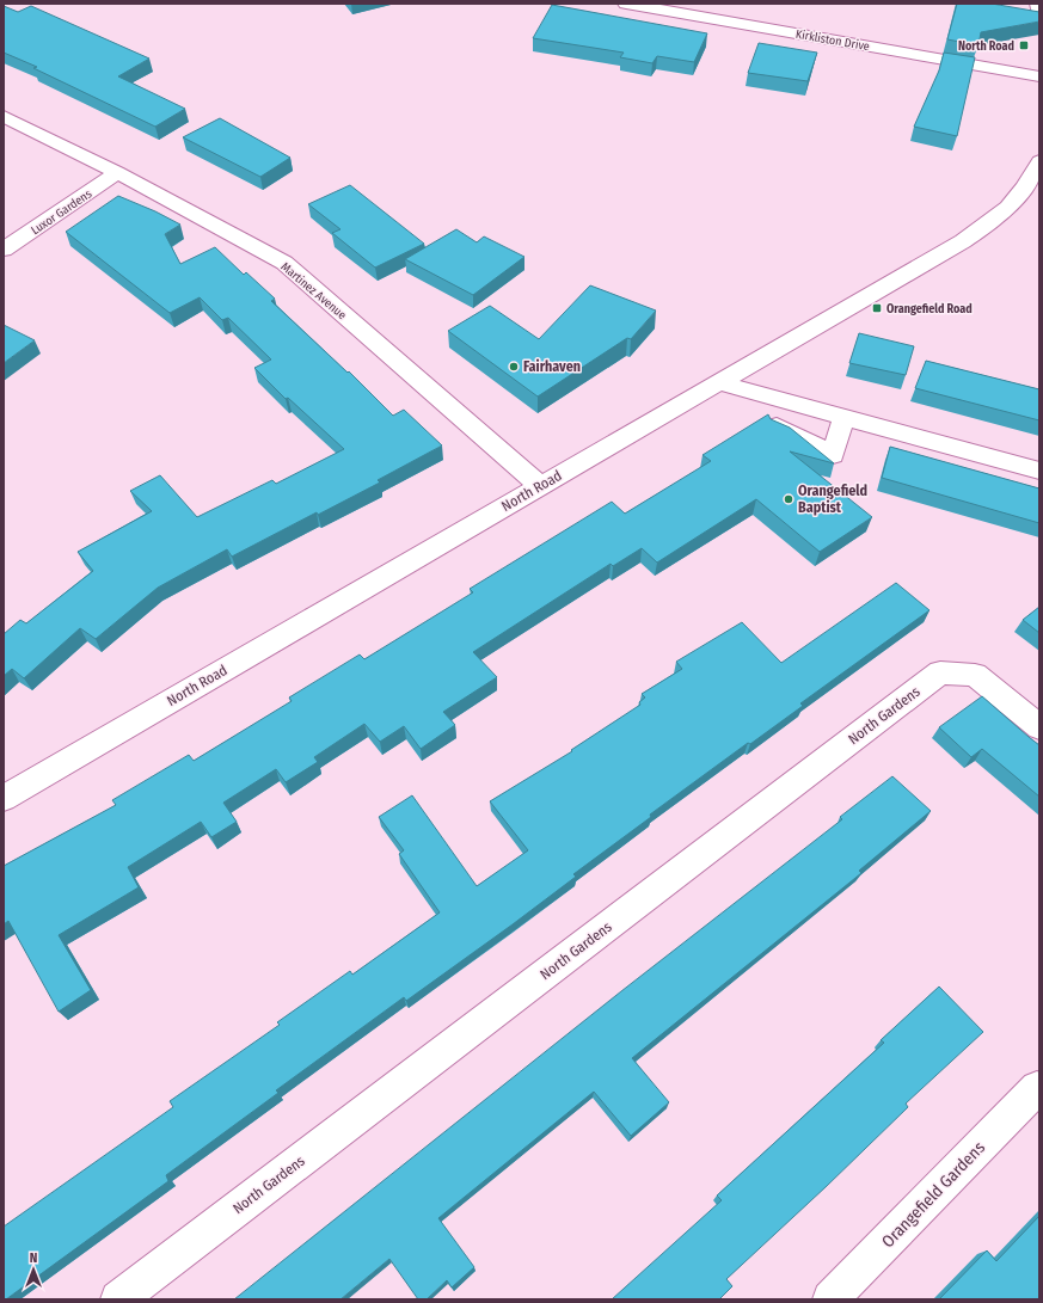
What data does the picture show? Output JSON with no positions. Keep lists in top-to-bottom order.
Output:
{
  "streets": {
    "street": [
      "Kirkliston Drive",
      "Luxor Gardens",
      "Martinez Avenue",
      "North Road",
      "North Gardens",
      "Orangefield Gardens"
    ]
  },
  "crossings": [
    ["Luxor Gardens", "Martinez Avenue"],
    ["Martinez Avenue", "North Road"]
  ],
  "places": {
    "transit": ["North Road", "Orangefield Road"],
    "other": ["Fairhaven", "Orangefield Baptist"]
  },
  "north": "top"
}
